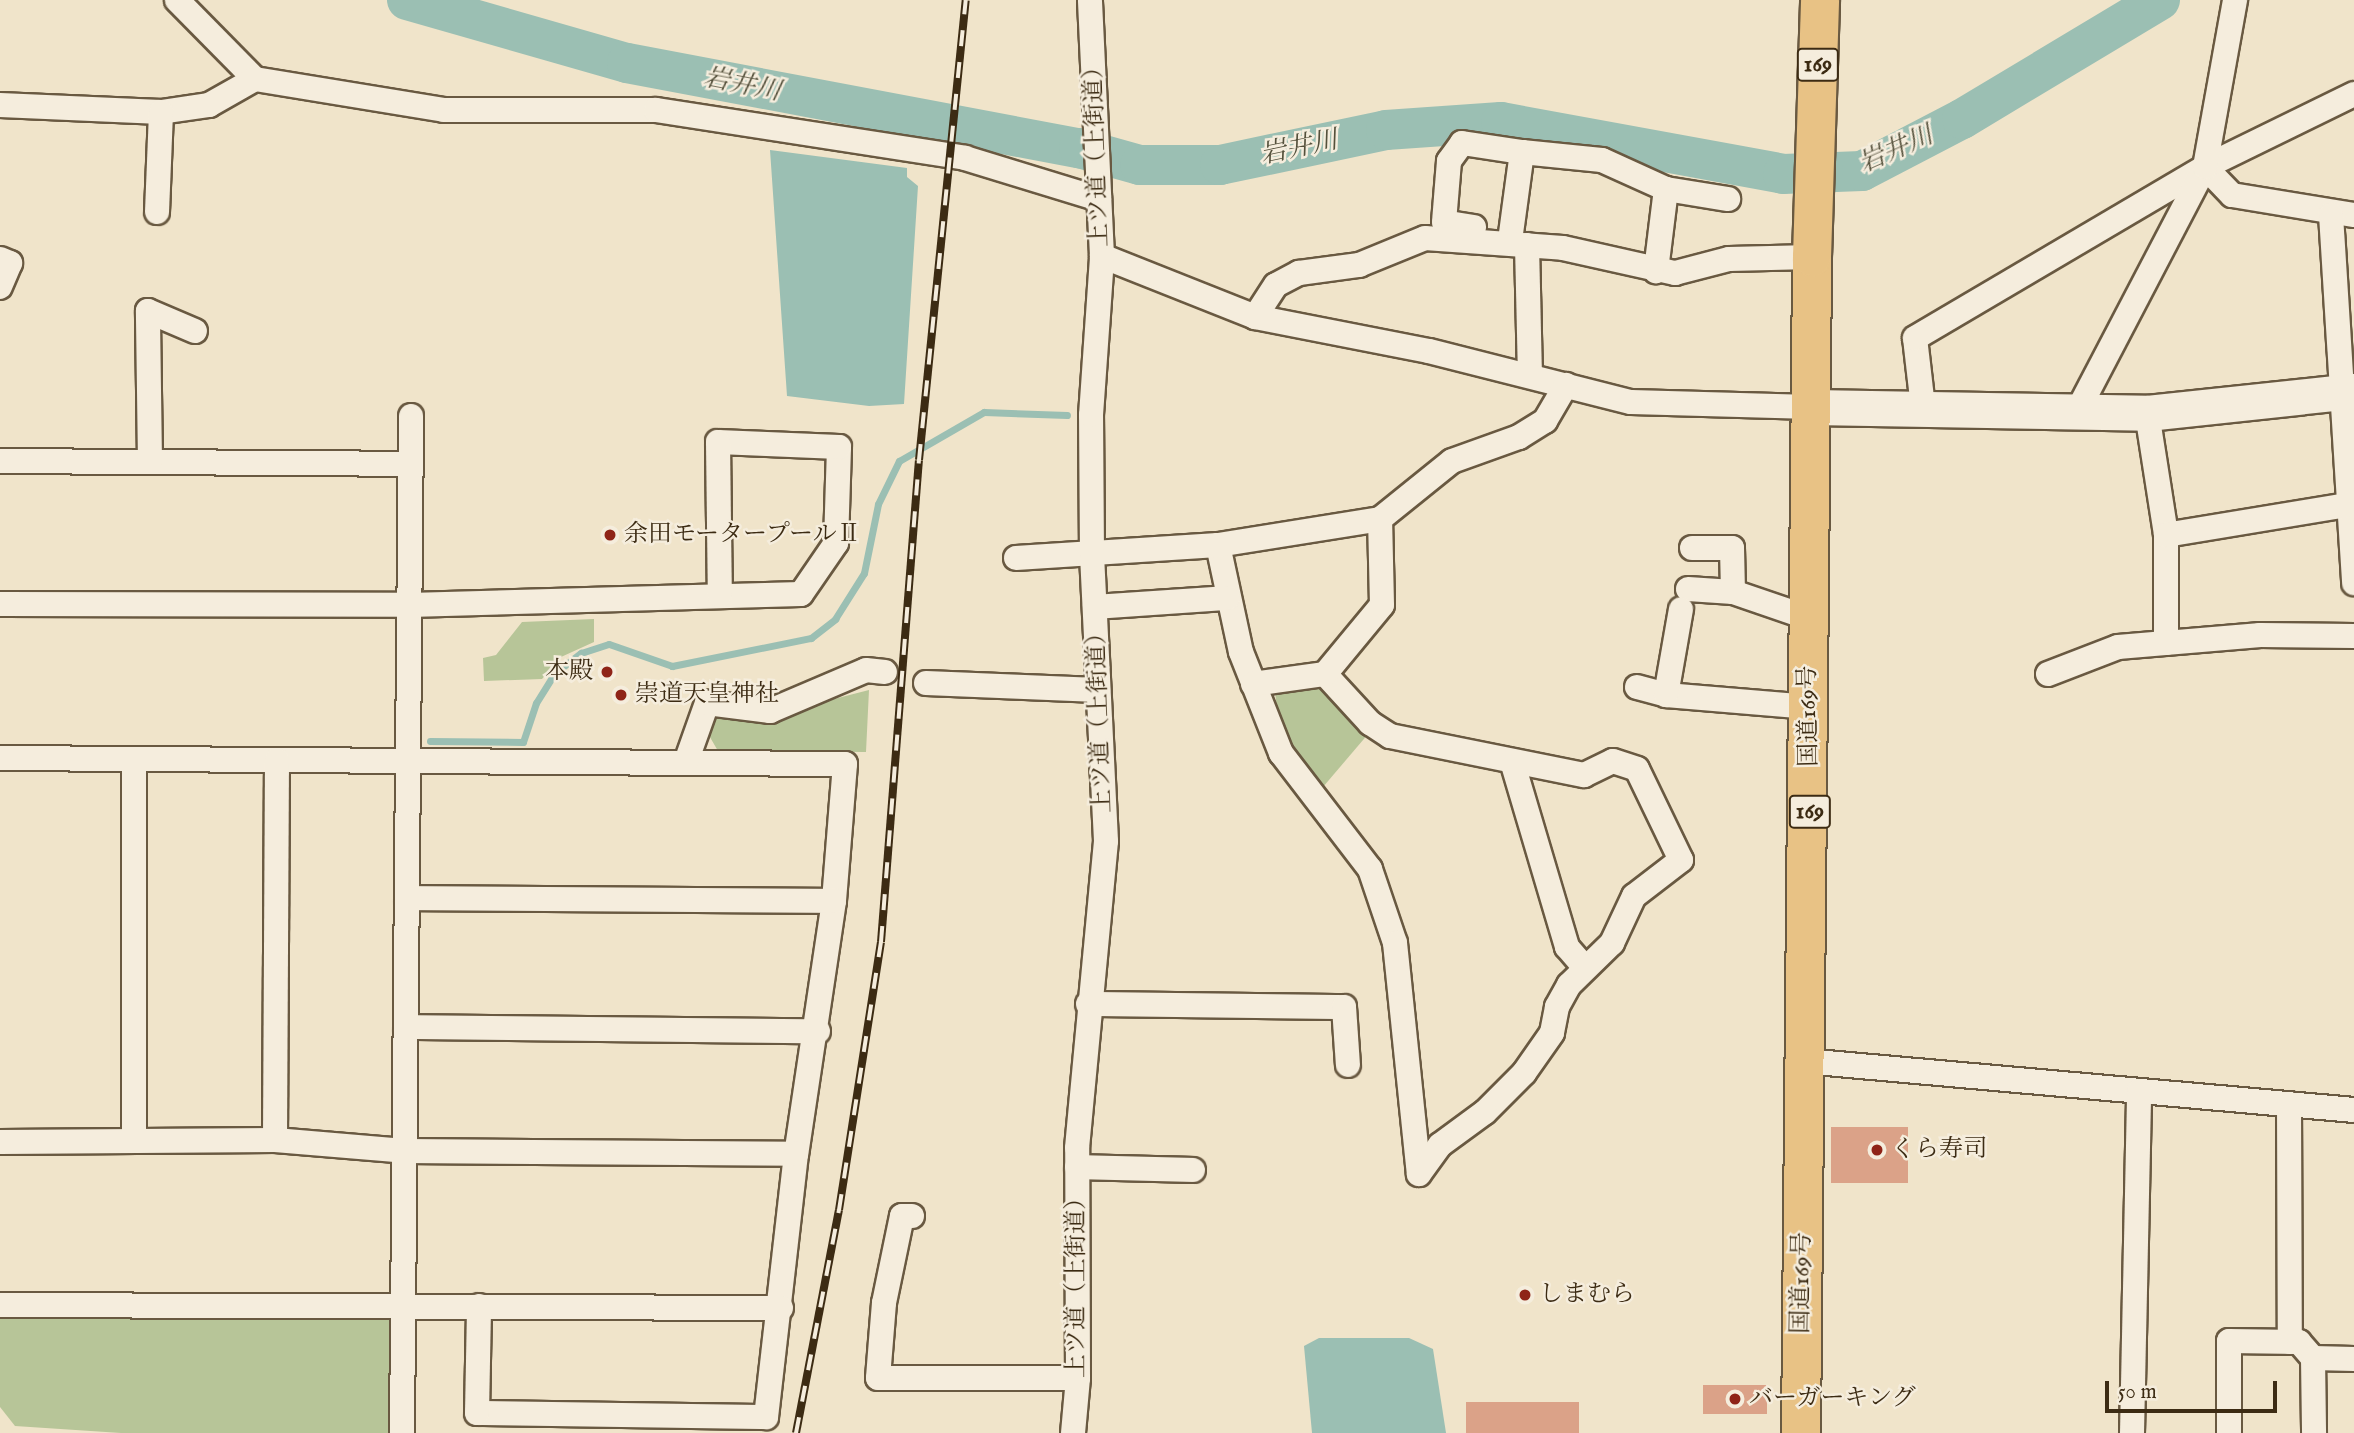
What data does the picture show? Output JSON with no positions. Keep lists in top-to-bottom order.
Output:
{
  "streets": {
    "highway": ["169", "国道169号"],
    "street": ["上ツ道（上街道）"]
  },
  "water": ["岩井川"],
  "places": [
    "余田モータープールⅡ",
    "本殿",
    "崇道天皇神社",
    "くら寿司",
    "しまむら",
    "バーガーキング"
  ],
  "scale_bar": "50 m"
}
